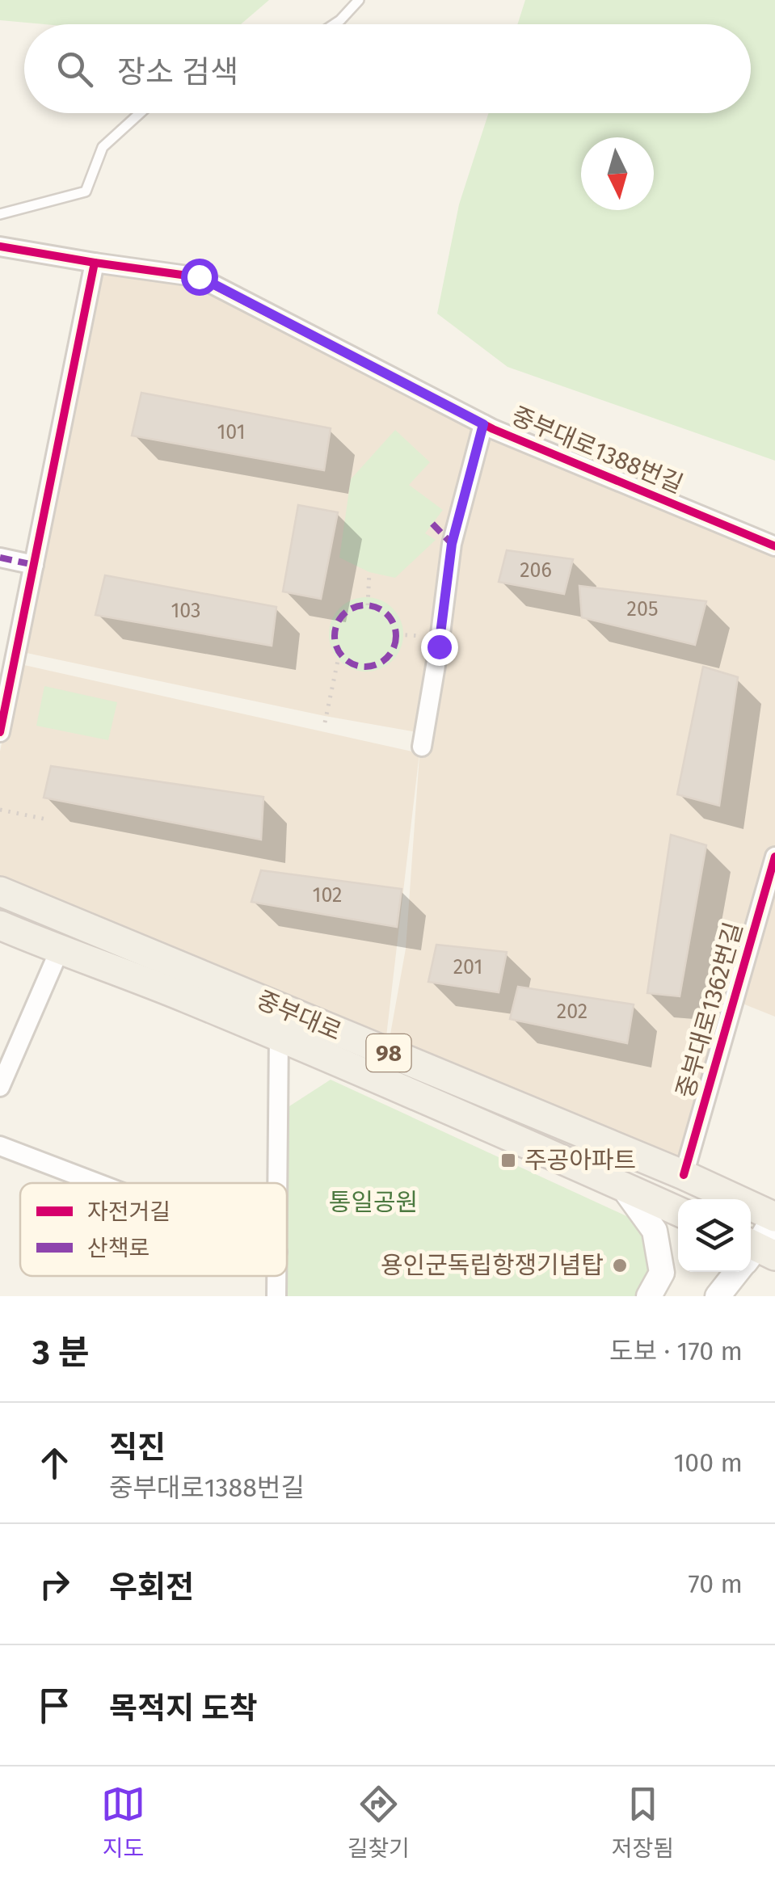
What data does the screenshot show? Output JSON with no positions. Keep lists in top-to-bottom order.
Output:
{
  "streets": {
    "main road": ["중부대로", "98"],
    "street": ["중부대로1388번길", "중부대로1362번길"]
  },
  "crossings": [
    ["중부대로1362번길", "중부대로"]
  ],
  "parks": ["통일공원"],
  "places": {
    "transit": ["주공아파트"],
    "other": ["용인군독립항쟁기념탑"]
  },
  "house_numbers": [
    "101",
    "206",
    "205",
    "103",
    "102",
    "201",
    "202"
  ],
  "legend": ["자전거길", "산책로"],
  "north": "bottom",
  "page": {
    "search": "장소 검색",
    "heading": ["3 분", "도보 · 170 m"],
    "list": [
      ["직진", "중부대로1388번길", "100 m"],
      ["우회전", "70 m"],
      "목적지 도착"
    ],
    "nav": ["지도", "길찾기", "저장됨"]
  }
}
